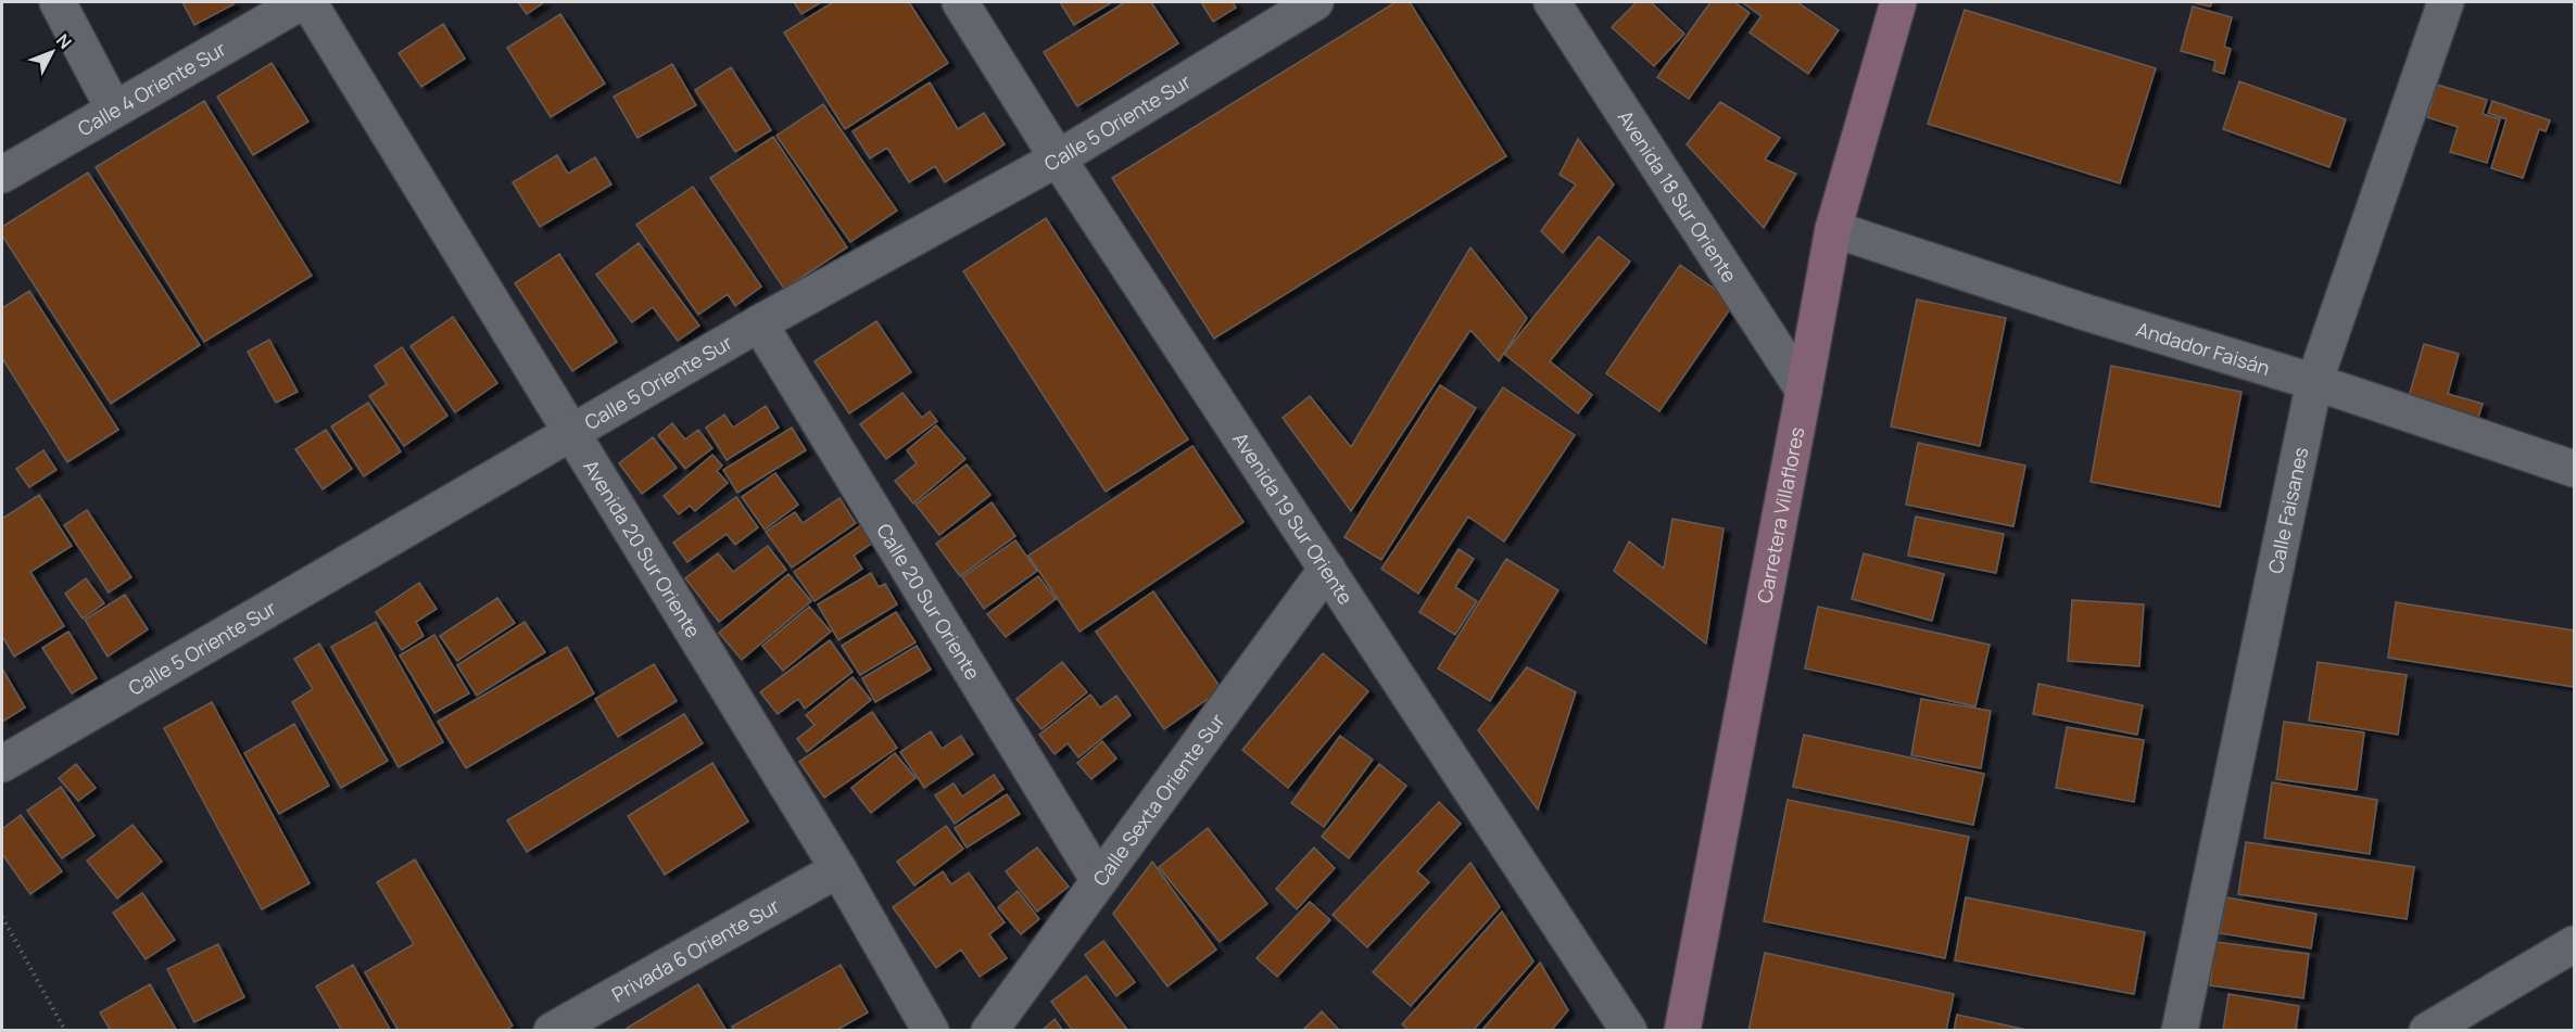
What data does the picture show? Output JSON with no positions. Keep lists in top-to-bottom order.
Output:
{
  "streets": {
    "main road": ["Carretera Villaflores"],
    "street": [
      "Calle 4 Oriente Sur",
      "Calle 5 Oriente Sur",
      "Avenida 18 Sur Oriente",
      "Andador Faisán",
      "Calle Faisanes",
      "Avenida 19 Sur Oriente",
      "Avenida 20 Sur Oriente",
      "Calle 20 Sur Oriente",
      "Calle Sexta Oriente Sur",
      "Privada 6 Oriente Sur"
    ]
  },
  "crossings": [
    ["Calle 5 Oriente Sur", "Avenida 19 Sur Oriente"],
    ["Calle 5 Oriente Sur", "Avenida 20 Sur Oriente"],
    ["Calle 5 Oriente Sur", "Calle 20 Sur Oriente"],
    ["Avenida 18 Sur Oriente", "Carretera Villaflores"],
    ["Andador Faisán", "Calle Faisanes"],
    ["Andador Faisán", "Carretera Villaflores"],
    ["Avenida 19 Sur Oriente", "Calle Sexta Oriente Sur"],
    ["Avenida 20 Sur Oriente", "Privada 6 Oriente Sur"],
    ["Calle 20 Sur Oriente", "Calle Sexta Oriente Sur"]
  ],
  "north": "top right"
}
